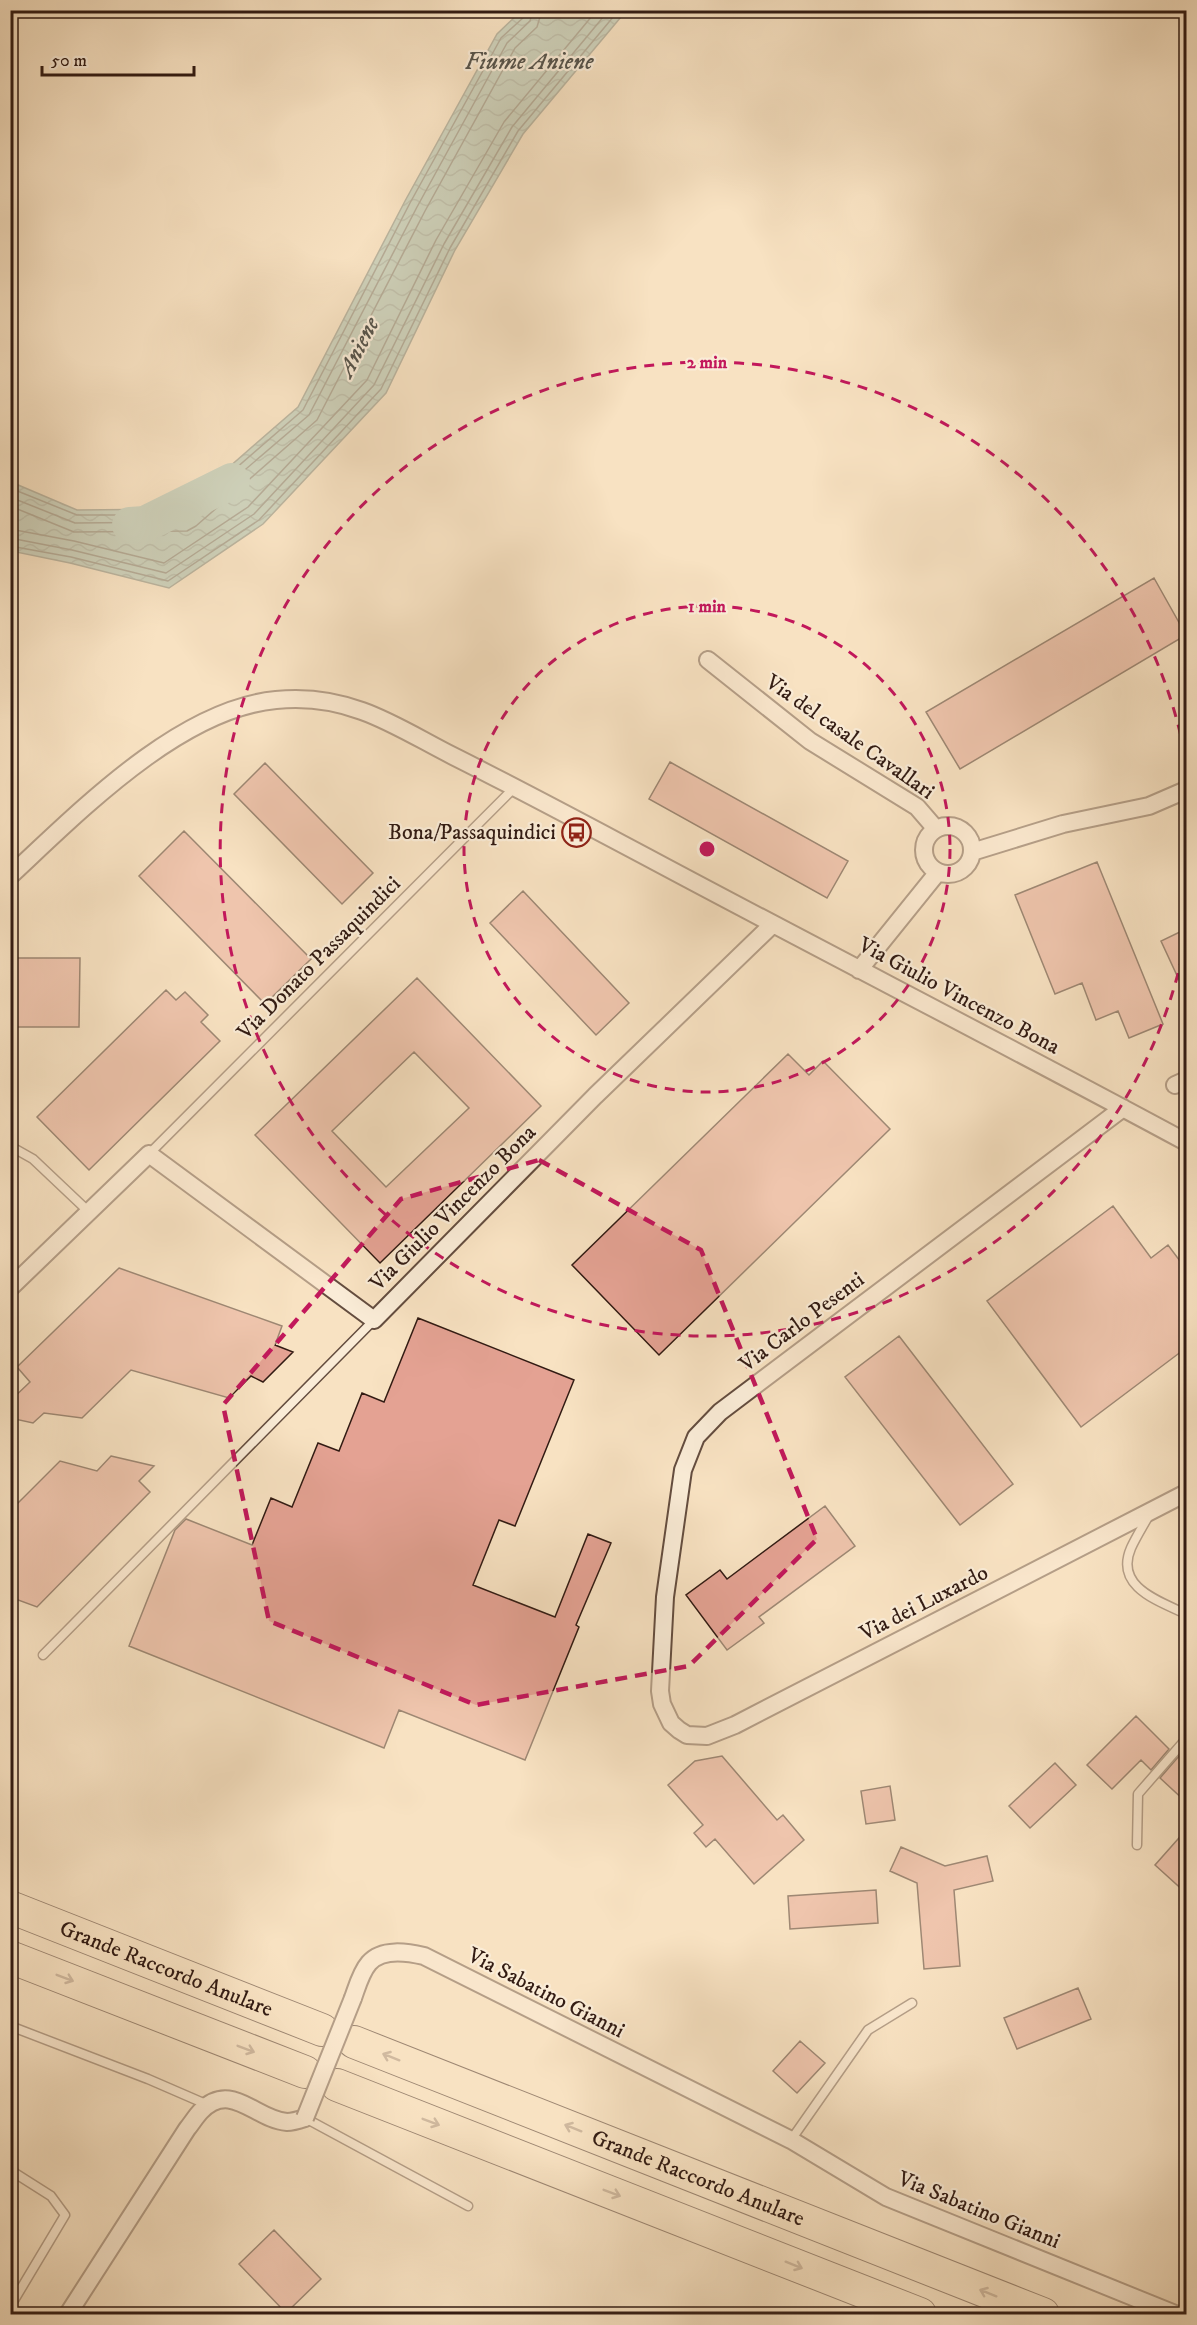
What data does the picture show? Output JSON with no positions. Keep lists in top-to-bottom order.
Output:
{
  "streets": {
    "highway": ["Grande Raccordo Anulare"],
    "street": [
      "Via del casale Cavallari",
      "Via Giulio Vincenzo Bona",
      "Via Carlo Pesenti",
      "Via dei Luxardo",
      "Via Sabatino Gianni"
    ],
    "lane": ["Via Donato Passaquindici"]
  },
  "crossings": [
    ["Via Donato Passaquindici", "Via Giulio Vincenzo Bona"],
    ["Via Giulio Vincenzo Bona", "Via Carlo Pesenti"],
    ["Via Carlo Pesenti", "Via dei Luxardo"]
  ],
  "water": ["Fiume Aniene", "Aniene"],
  "places": {
    "bus stop": ["Bona/Passaquindici"]
  },
  "scale_bar": "50 m",
  "rings": ["2 min", "1 min"]
}
